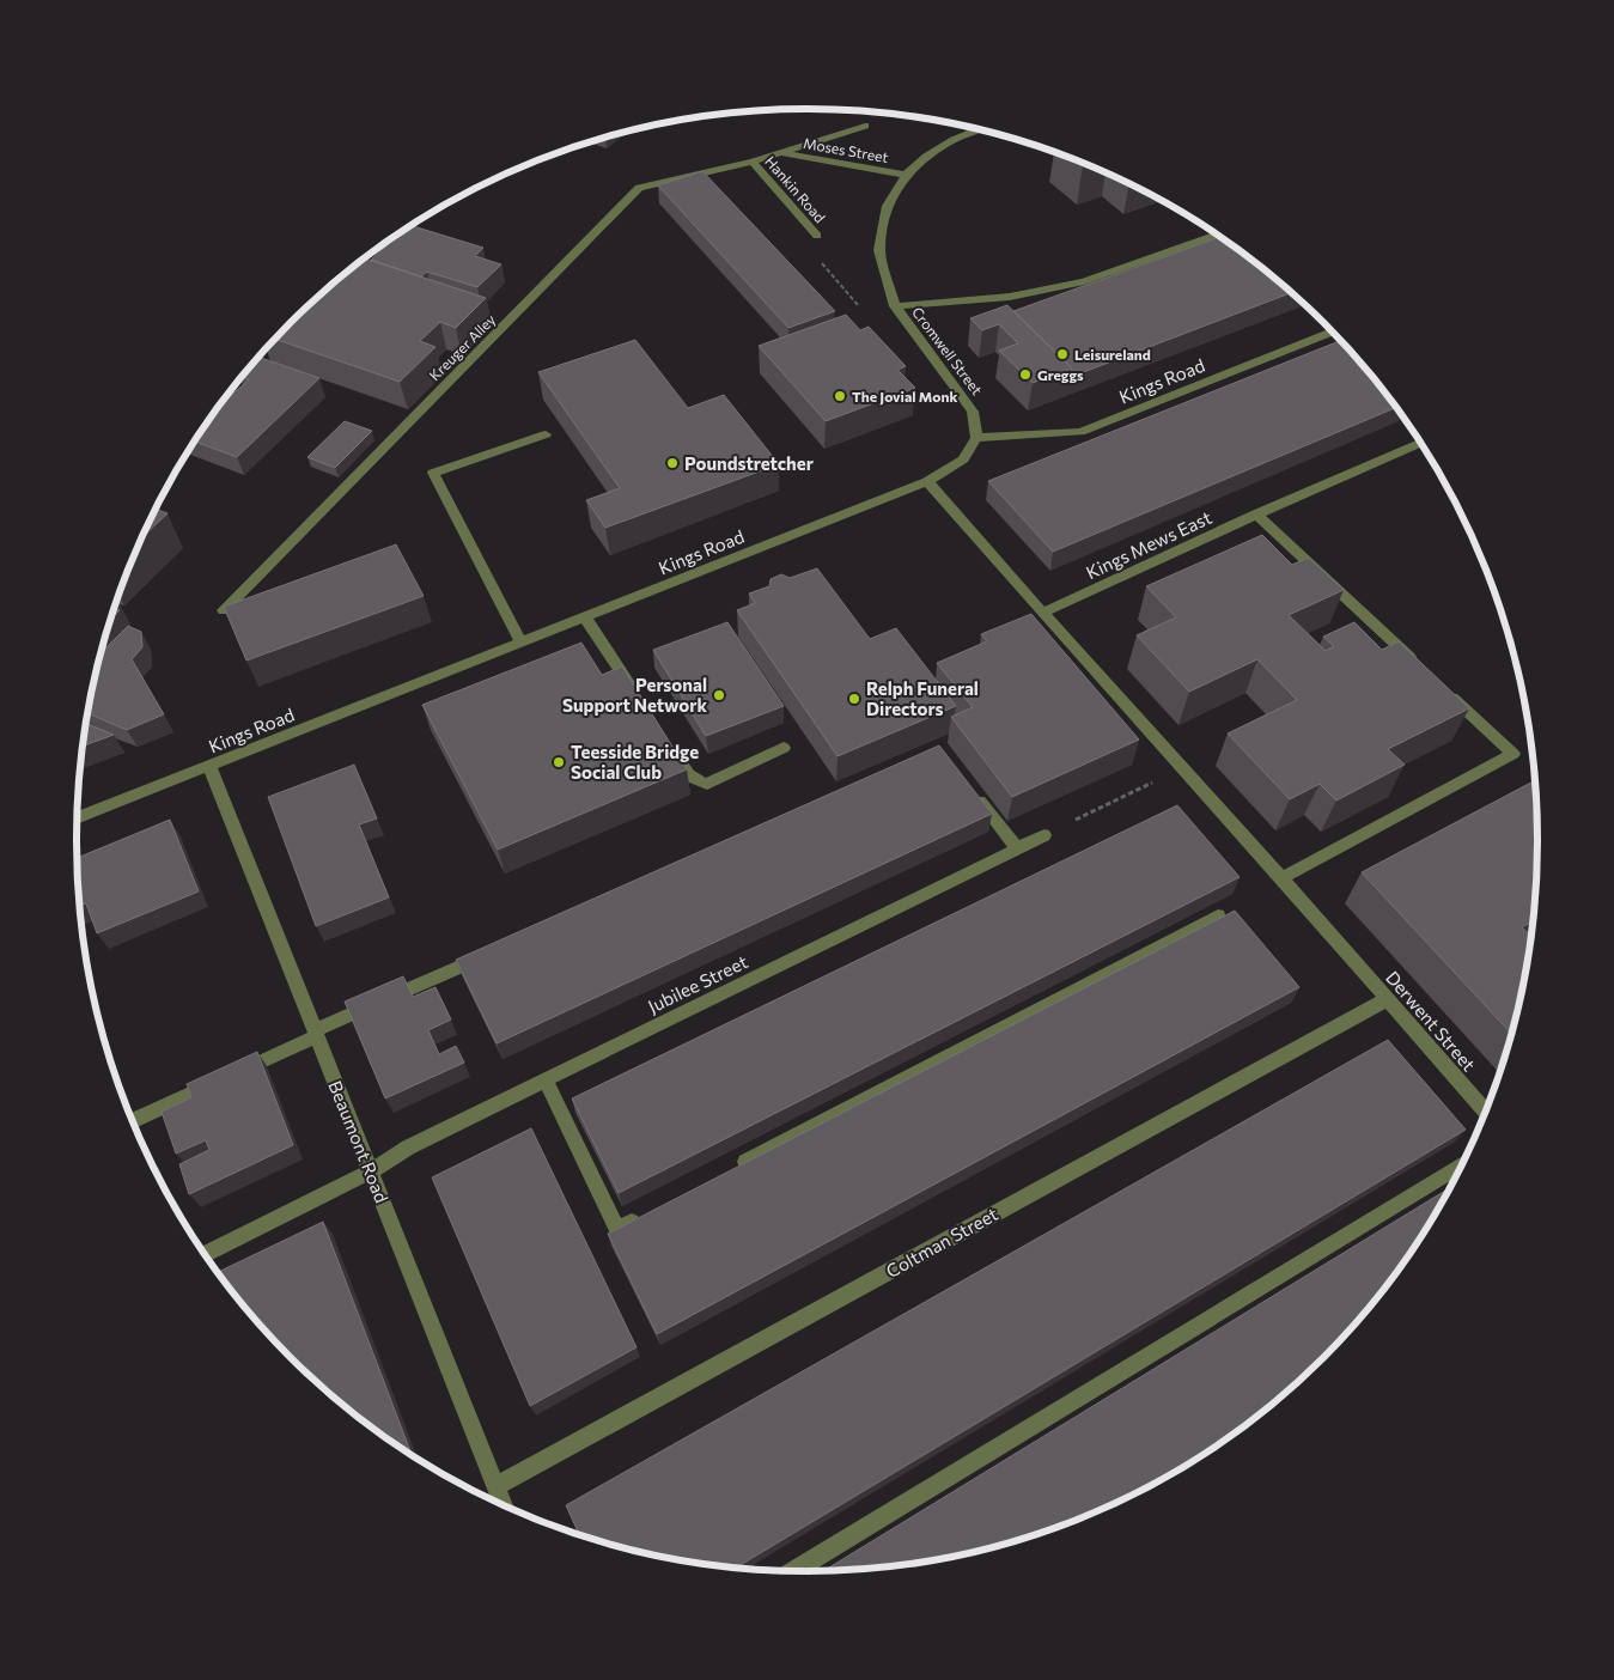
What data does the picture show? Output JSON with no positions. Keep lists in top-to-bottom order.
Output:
{
  "streets": {
    "street": [
      "Moses Street",
      "Hankin Road",
      "Kreuger Alley",
      "Cromwell Street",
      "Kings Road",
      "Kings Mews East",
      "Jubilee Street",
      "Derwent Street",
      "Beaumont Road",
      "Coltman Street"
    ]
  },
  "crossings": [
    ["Moses Street", "Hankin Road"],
    ["Moses Street", "Kreuger Alley"],
    ["Moses Street", "Cromwell Street"],
    ["Hankin Road", "Kreuger Alley"],
    ["Cromwell Street", "Kings Road"],
    ["Kings Road", "Beaumont Road"],
    ["Kings Mews East", "Derwent Street"],
    ["Jubilee Street", "Beaumont Road"],
    ["Derwent Street", "Coltman Street"],
    ["Beaumont Road", "Coltman Street"]
  ],
  "places": [
    "Leisureland",
    "Greggs",
    "The Jovial Monk",
    "Poundstretcher",
    "Personal Support Network",
    "Relph Funeral Directors",
    "Teesside Bridge Social Club"
  ]
}
